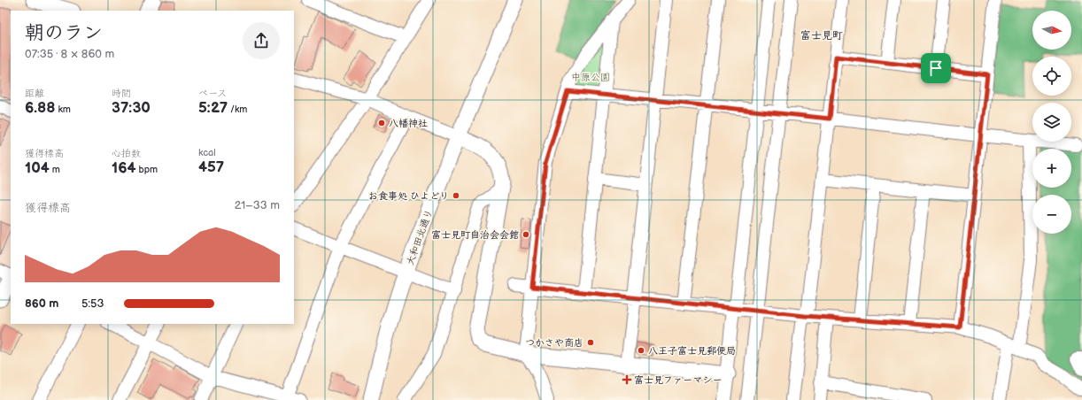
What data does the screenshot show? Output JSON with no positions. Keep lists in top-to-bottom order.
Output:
{
  "streets": {
    "street": ["大和田北通り"]
  },
  "districts": ["富士見町"],
  "parks": ["中原公園"],
  "places": {
    "other": [
      "八幡神社",
      "お食事処 ひよどり",
      "富士見町自治会会館",
      "つかさや商店",
      "八王子富士見郵便局"
    ],
    "health": ["富士見ファーマシー"]
  },
  "north": "right",
  "page": {
    "map_buttons": ["+", "−"],
    "heading": ["朝のラン", "07:35 · 8 × 860 m"],
    "stats": [
      ["距離", "6.88 km"],
      ["時間", "37:30"],
      ["ペース", "5:27 /km"],
      ["獲得標高", "104 m"],
      ["心拍数", "164 bpm"],
      ["kcal", "457"]
    ],
    "chart": ["獲得標高", "21–33 m"],
    "list": [
      {
        "name": "860 m",
        "note": "5:53"
      }
    ]
  }
}
